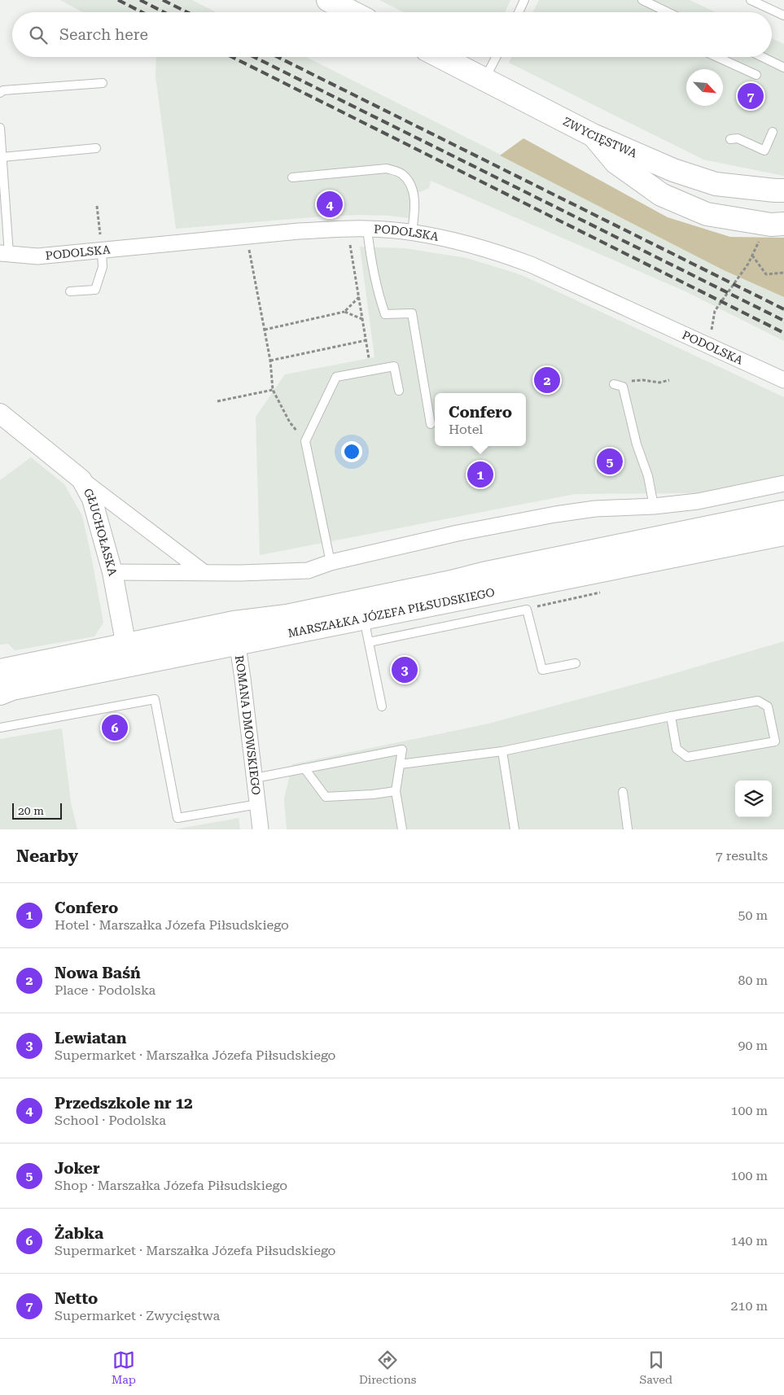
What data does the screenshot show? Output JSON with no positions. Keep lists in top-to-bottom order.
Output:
{
  "streets": {
    "main road": ["ZWYCIĘSTWA", "MARSZAŁKA JÓZEFA PIŁSUDSKIEGO"],
    "street": ["PODOLSKA", "GŁUCHOŁASKA", "ROMANA DMOWSKIEGO"]
  },
  "crossings": [
    ["GŁUCHOŁASKA", "MARSZAŁKA JÓZEFA PIŁSUDSKIEGO"],
    ["MARSZAŁKA JÓZEFA PIŁSUDSKIEGO", "ROMANA DMOWSKIEGO"]
  ],
  "scale_bar": "20 m",
  "north": "bottom right",
  "page": {
    "search": "Search here",
    "pins": [
      "7",
      "4",
      "2",
      "5",
      "1",
      "3",
      "6"
    ],
    "popup": ["Confero", "Hotel"],
    "scale": "20 m",
    "heading": ["Nearby", "7 results"],
    "list": [
      {
        "mark": "1",
        "name": "Confero",
        "note": "Hotel · Marszałka Józefa Piłsudskiego",
        "value": "50 m"
      },
      {
        "mark": "2",
        "name": "Nowa Baśń",
        "note": "Place · Podolska",
        "value": "80 m"
      },
      {
        "mark": "3",
        "name": "Lewiatan",
        "note": "Supermarket · Marszałka Józefa Piłsudskiego",
        "value": "90 m"
      },
      {
        "mark": "4",
        "name": "Przedszkole nr 12",
        "note": "School · Podolska",
        "value": "100 m"
      },
      {
        "mark": "5",
        "name": "Joker",
        "note": "Shop · Marszałka Józefa Piłsudskiego",
        "value": "100 m"
      },
      {
        "mark": "6",
        "name": "Żabka",
        "note": "Supermarket · Marszałka Józefa Piłsudskiego",
        "value": "140 m"
      },
      {
        "mark": "7",
        "name": "Netto",
        "note": "Supermarket · Zwycięstwa",
        "value": "210 m"
      }
    ],
    "nav": ["Map", "Directions", "Saved"]
  }
}
